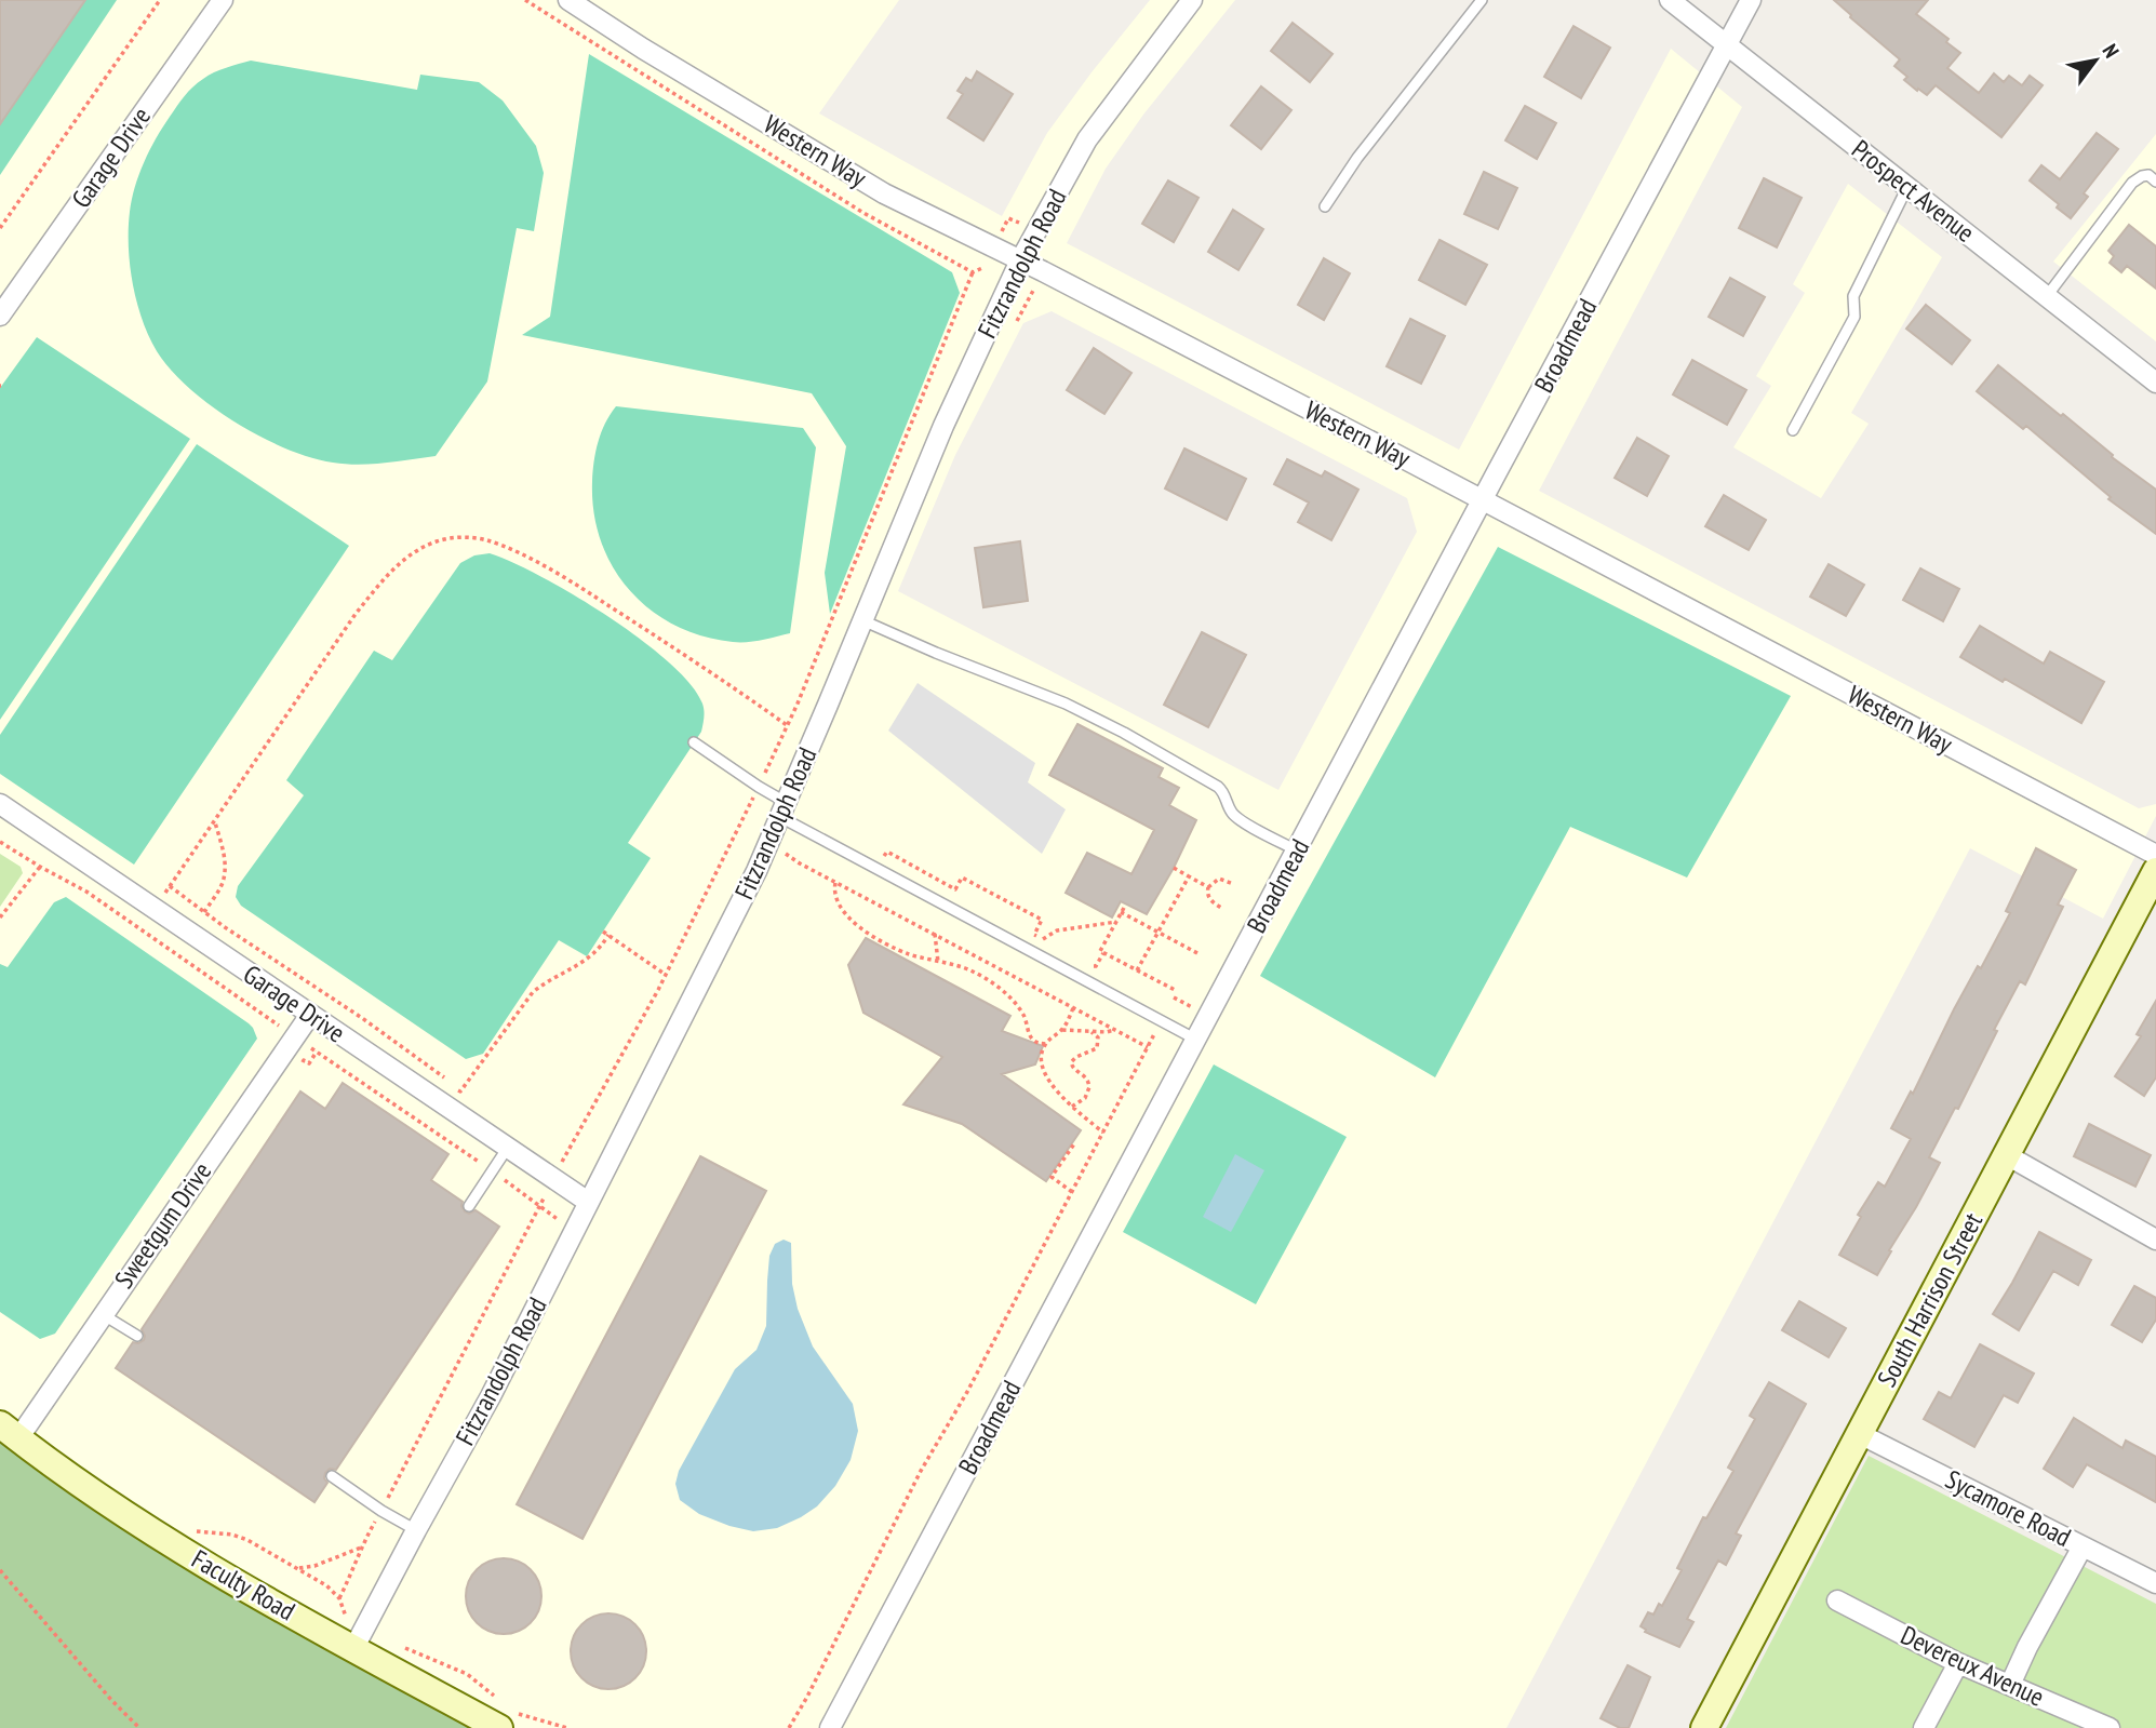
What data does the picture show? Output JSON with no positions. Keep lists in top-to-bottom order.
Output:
{
  "streets": {
    "street": [
      "Western Way",
      "Garage Drive",
      "Prospect Avenue",
      "Fitzrandolph Road",
      "Broadmead",
      "Sweetgum Drive",
      "South Harrison Street",
      "Sycamore Road",
      "Faculty Road",
      "Devereux Avenue"
    ]
  },
  "crossings": [
    ["Western Way", "Fitzrandolph Road"],
    ["Western Way", "Broadmead"],
    ["Garage Drive", "Fitzrandolph Road"],
    ["Garage Drive", "Sweetgum Drive"],
    ["Prospect Avenue", "Broadmead"],
    ["Fitzrandolph Road", "Faculty Road"],
    ["Sweetgum Drive", "Faculty Road"],
    ["South Harrison Street", "Sycamore Road"]
  ],
  "north": "top right"
}
